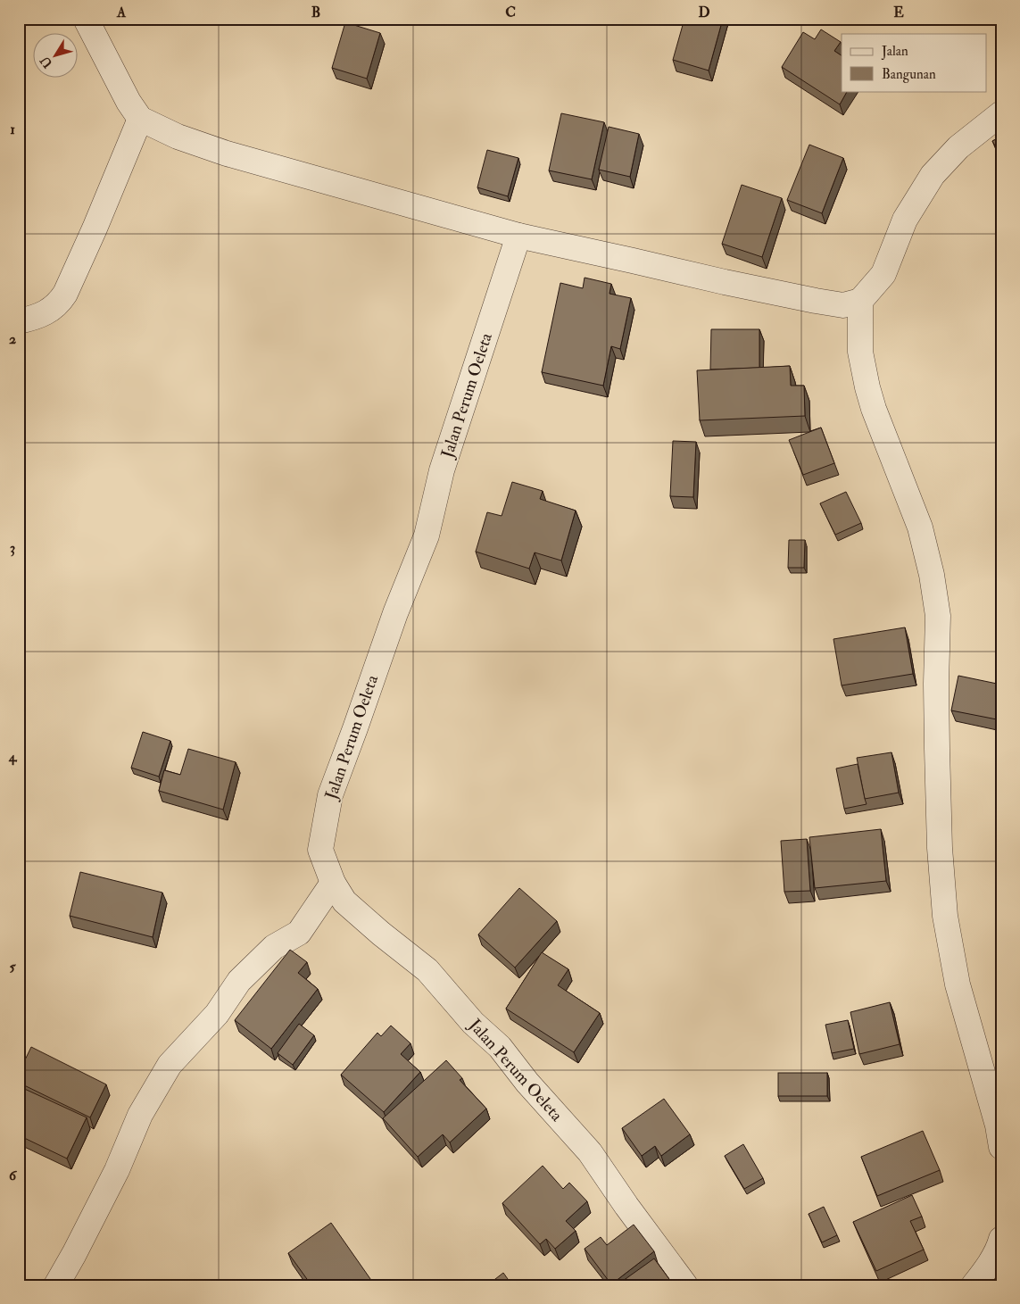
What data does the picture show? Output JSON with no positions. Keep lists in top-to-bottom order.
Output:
{
  "streets": {
    "street": ["Jalan Perum Oeleta"]
  },
  "legend": ["Jalan", "Bangunan"],
  "north": "bottom left",
  "grid": {
    "columns": [
      "A",
      "B",
      "C",
      "D",
      "E"
    ],
    "rows": [
      "1",
      "2",
      "3",
      "4",
      "5",
      "6"
    ]
  }
}
